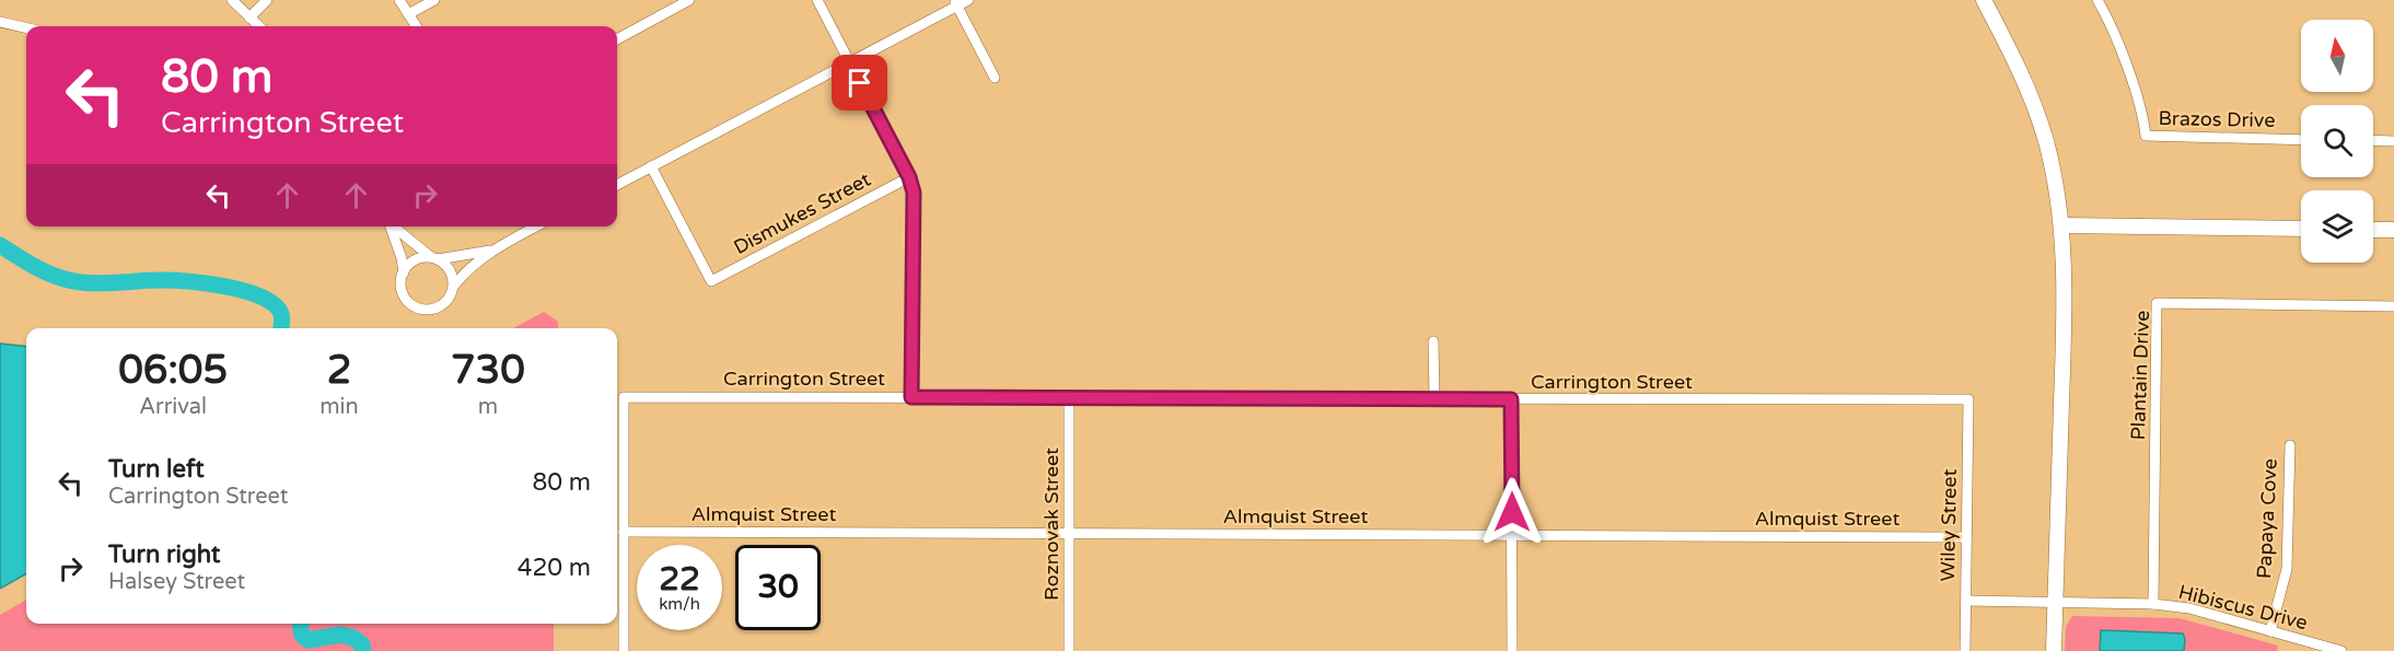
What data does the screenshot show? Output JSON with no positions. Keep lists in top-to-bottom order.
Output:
{
  "streets": {
    "street": [
      "Brazos Drive",
      "Dismukes Street",
      "Plantain Drive",
      "Carrington Street",
      "Almquist Street",
      "Papaya Cove",
      "Roznovak Street",
      "Wiley Street",
      "Hibiscus Drive"
    ]
  },
  "crossings": [
    ["Plantain Drive", "Hibiscus Drive"],
    ["Carrington Street", "Almquist Street"],
    ["Carrington Street", "Roznovak Street"],
    ["Carrington Street", "Wiley Street"],
    ["Almquist Street", "Roznovak Street"],
    ["Almquist Street", "Wiley Street"],
    ["Papaya Cove", "Hibiscus Drive"],
    ["Wiley Street", "Hibiscus Drive"]
  ],
  "north": "top",
  "page": {
    "turn": ["80 m", "Carrington Street"],
    "eta": [
      "06:05",
      "Arrival",
      "2",
      "min",
      "730",
      "m"
    ],
    "list": [
      {
        "name": "Turn left",
        "note": "Carrington Street",
        "value": "80 m"
      },
      {
        "name": "Turn right",
        "note": "Halsey Street",
        "value": "420 m"
      }
    ],
    "speed": "22 km/h",
    "limit": "30"
  }
}
